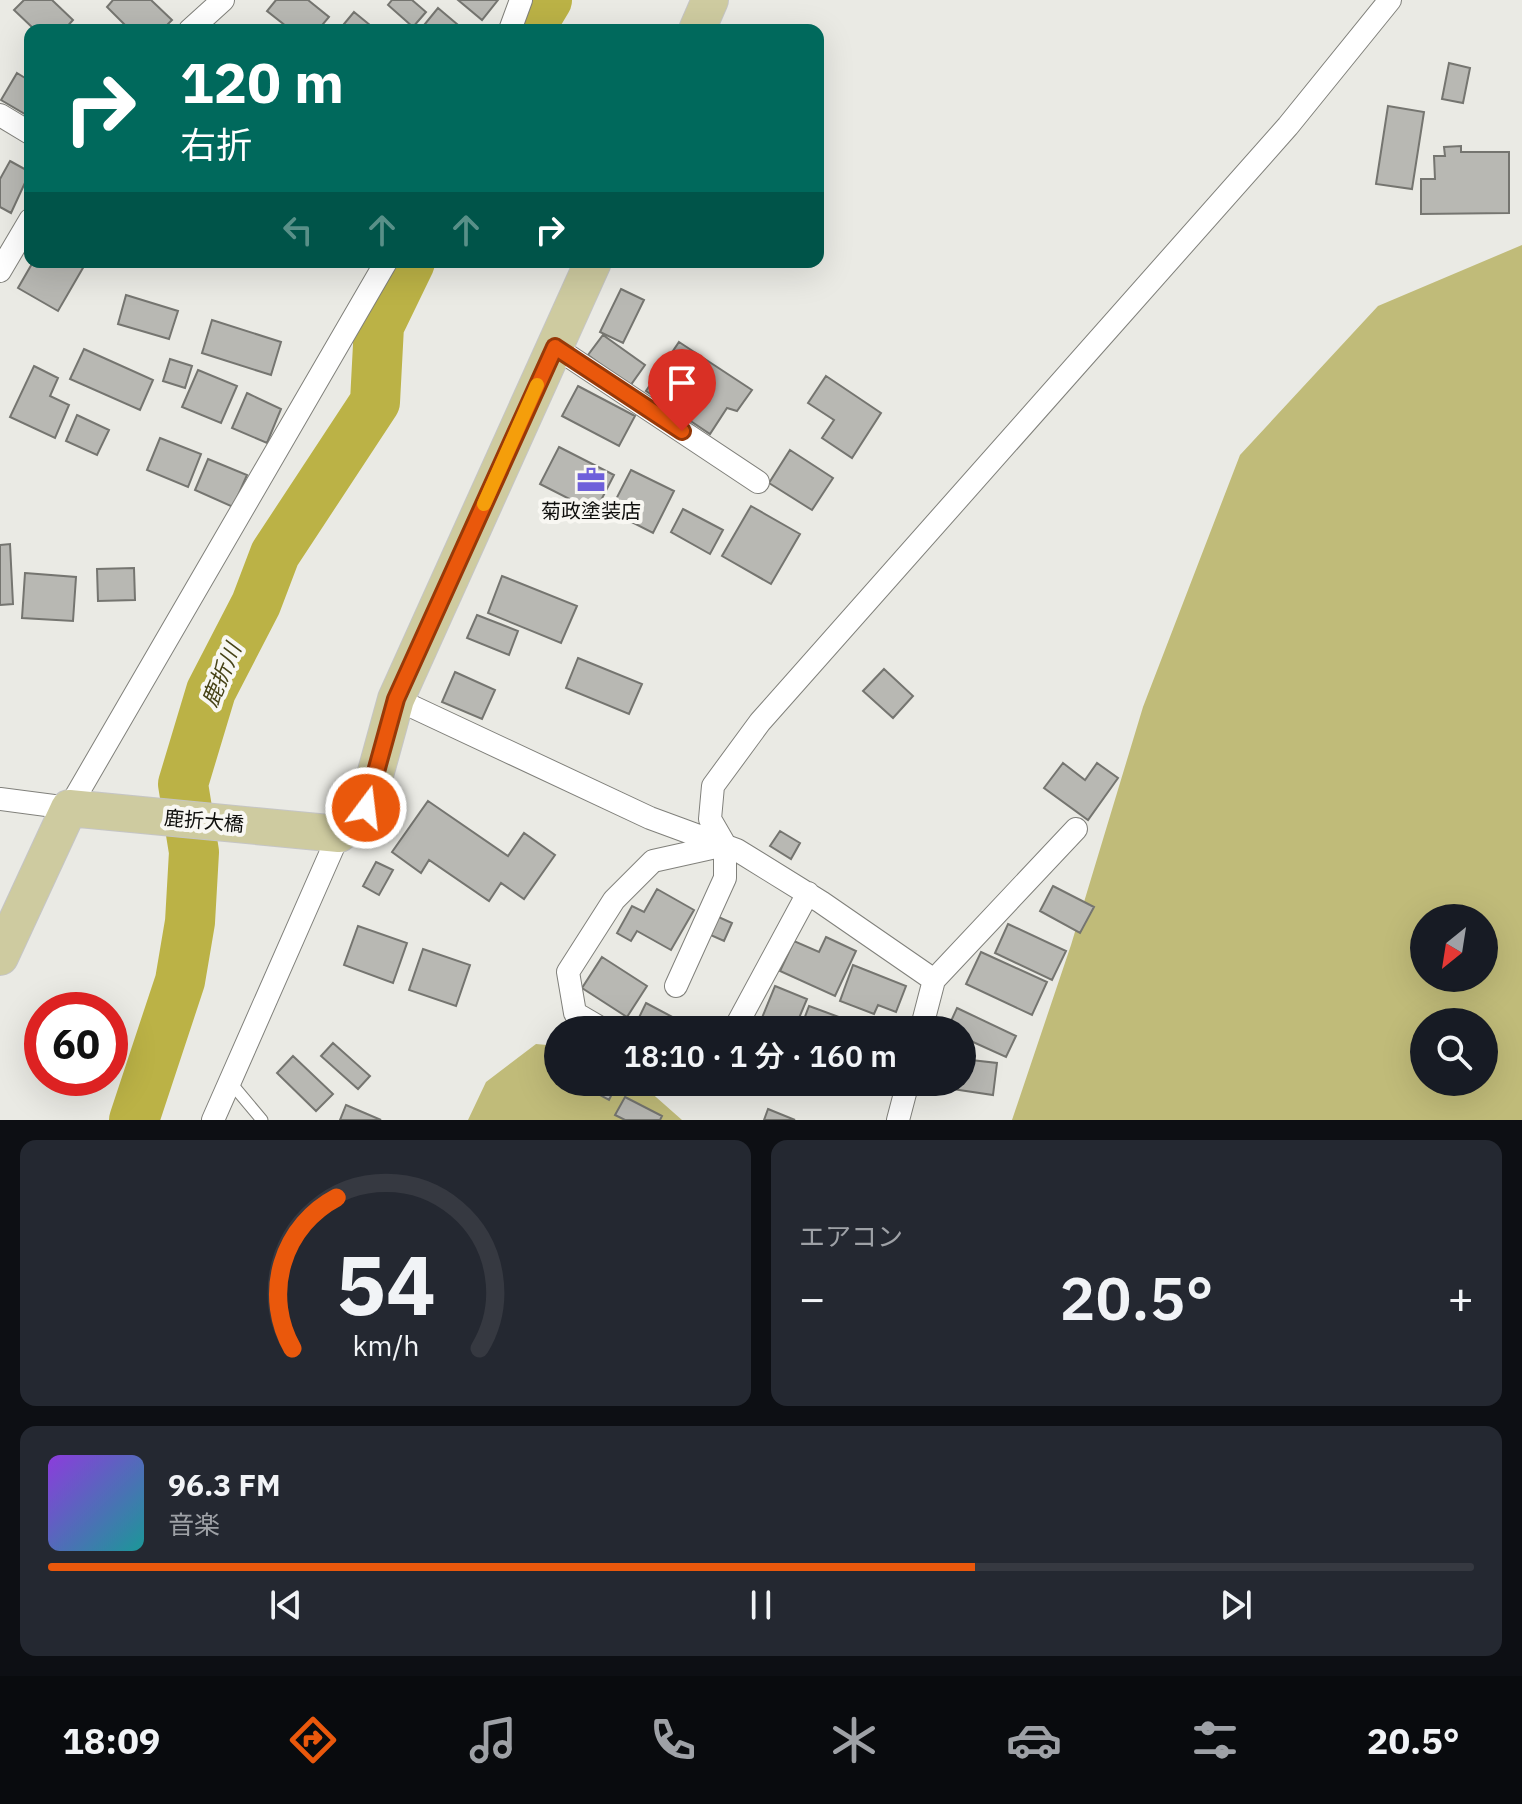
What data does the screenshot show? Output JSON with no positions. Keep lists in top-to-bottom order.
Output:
{
  "streets": {
    "main road": ["鹿折大橋"]
  },
  "water": ["鹿折川"],
  "places": {
    "office": ["菊政塗装店"]
  },
  "north": "bottom left",
  "page": {
    "turn": ["120 m", "右折"],
    "limit": "60",
    "trip": "18:10 · 1 分 · 160 m",
    "tile": "エアコン",
    "heat": ["−", "20.5°", "+"],
    "song": ["96.3 FM", "音楽"],
    "tabs": ["18:09", "20.5°"],
    "gauge": ["54", "km/h"]
  }
}
